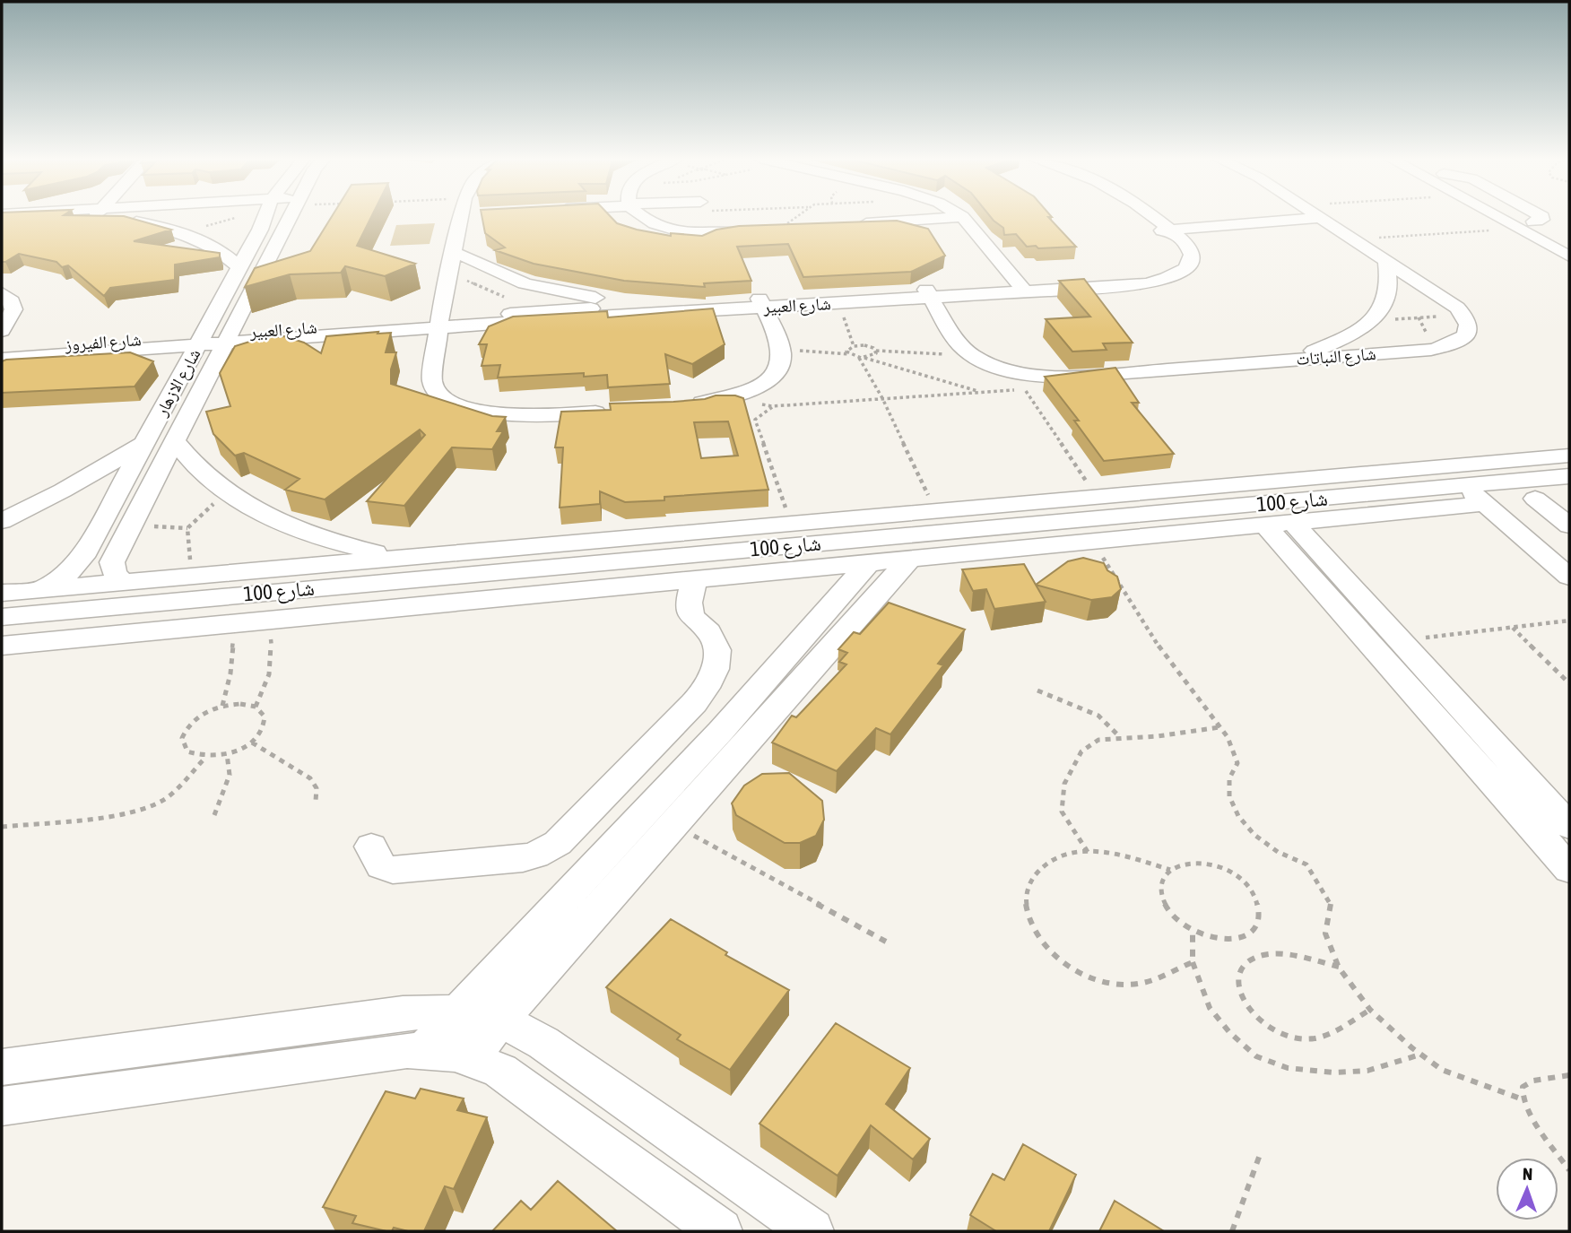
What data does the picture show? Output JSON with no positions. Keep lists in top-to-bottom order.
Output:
{
  "streets": {
    "street": [
      "شارع العبير",
      "شارع الفيروز",
      "شارع النباتات",
      "شارع الازهار",
      "شارع 100"
    ]
  },
  "crossings": [
    ["شارع العبير", "شارع الفيروز"],
    ["شارع العبير", "شارع النباتات"],
    ["شارع العبير", "شارع الازهار"],
    ["شارع الفيروز", "شارع الازهار"],
    ["شارع الازهار", "شارع 100"]
  ],
  "north": "top"
}
